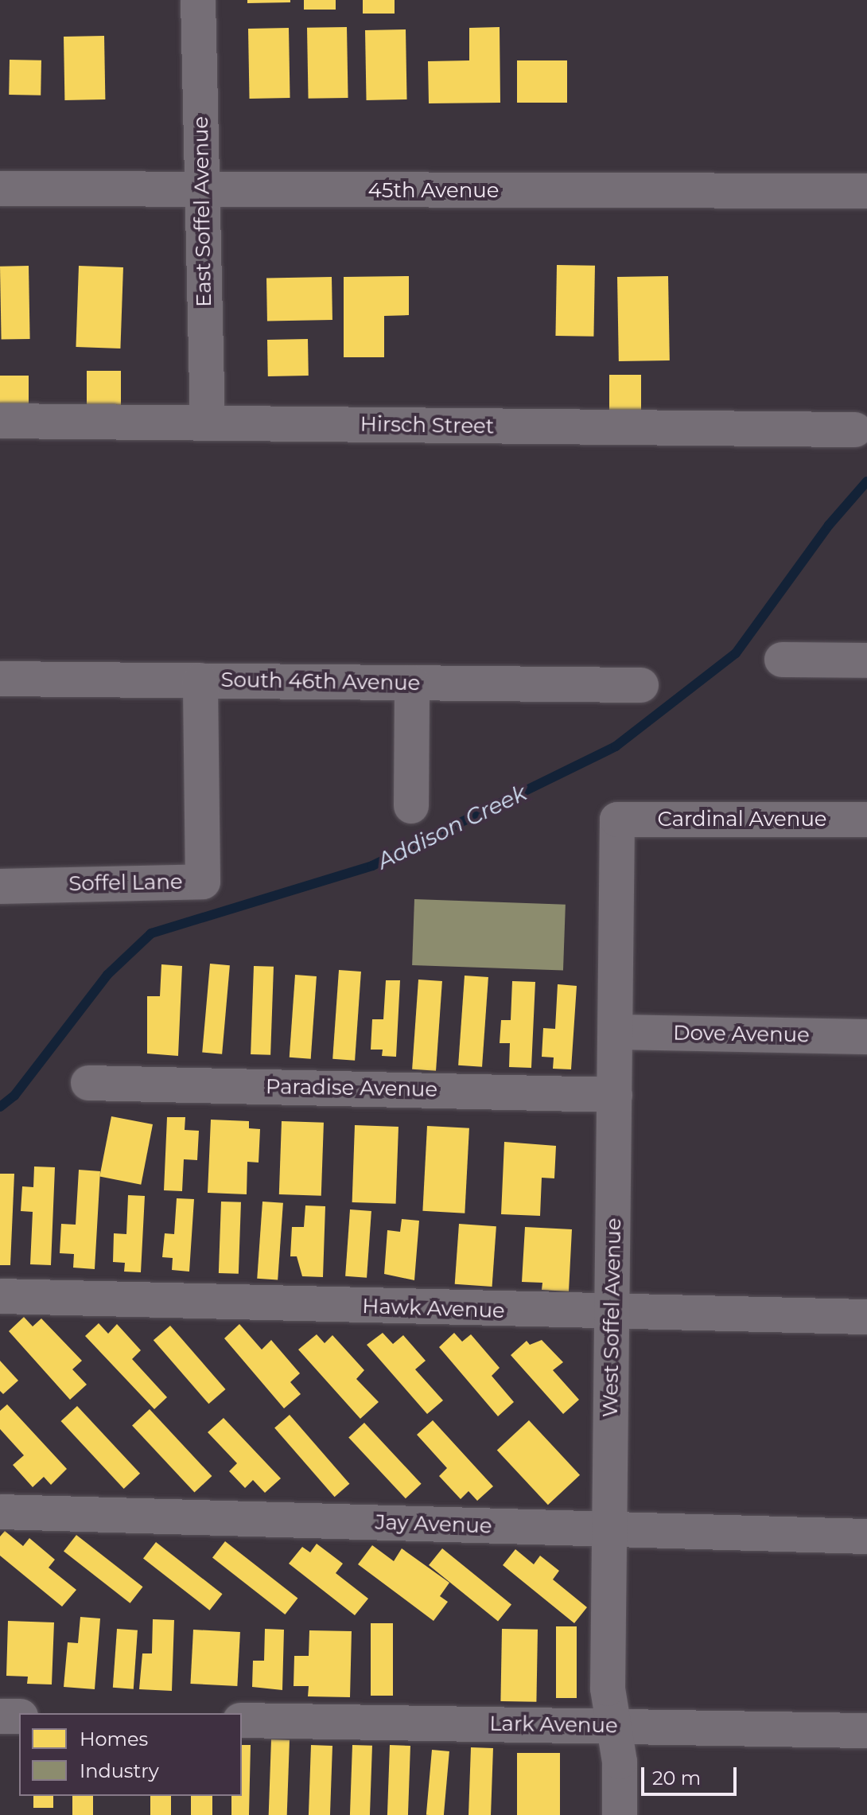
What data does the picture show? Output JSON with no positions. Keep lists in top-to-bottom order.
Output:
{
  "streets": {
    "street": [
      "45th Avenue",
      "East Soffel Avenue",
      "Hirsch Street",
      "South 46th Avenue",
      "Cardinal Avenue",
      "Soffel Lane",
      "Dove Avenue",
      "Paradise Avenue",
      "Hawk Avenue",
      "West Soffel Avenue",
      "Jay Avenue",
      "Lark Avenue"
    ]
  },
  "crossings": [
    ["45th Avenue", "East Soffel Avenue"],
    ["East Soffel Avenue", "Hirsch Street"],
    ["South 46th Avenue", "Soffel Lane"],
    ["Cardinal Avenue", "West Soffel Avenue"],
    ["Dove Avenue", "West Soffel Avenue"],
    ["Paradise Avenue", "West Soffel Avenue"],
    ["Hawk Avenue", "West Soffel Avenue"],
    ["West Soffel Avenue", "Jay Avenue"],
    ["West Soffel Avenue", "Lark Avenue"]
  ],
  "water": ["Addison Creek"],
  "legend": ["Homes", "Industry"],
  "scale_bar": "20 m"
}
